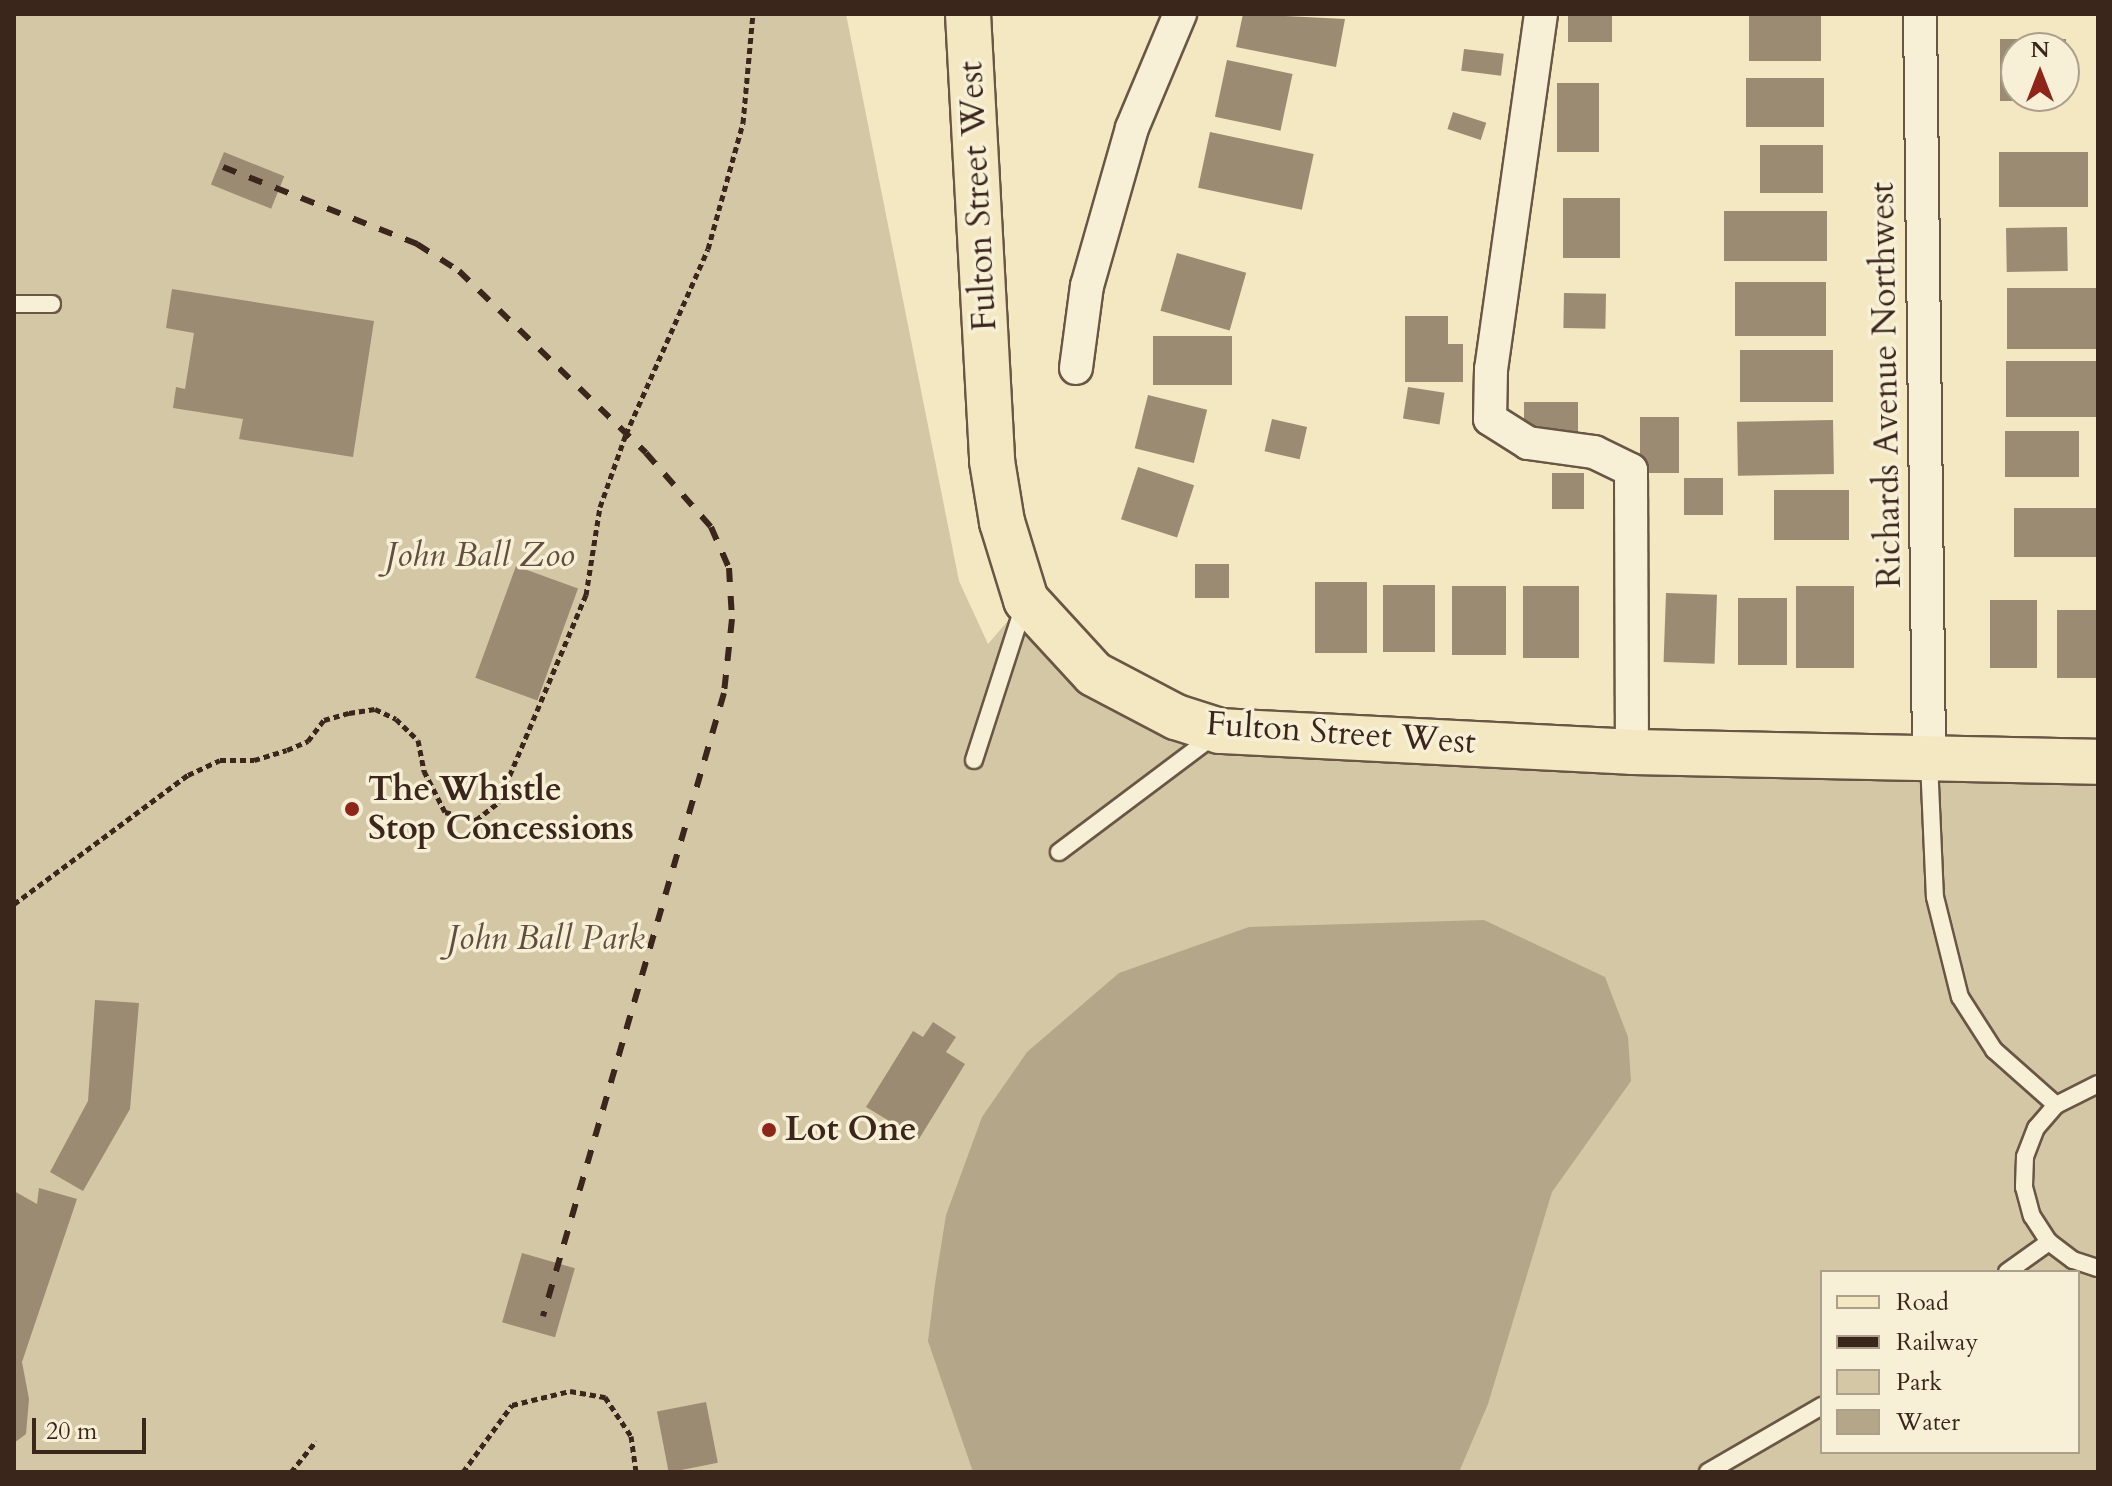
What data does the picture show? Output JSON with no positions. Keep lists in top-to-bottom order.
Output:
{
  "streets": {
    "main road": ["Fulton Street West"],
    "street": ["Richards Avenue Northwest"]
  },
  "crossings": [
    ["Fulton Street West", "Richards Avenue Northwest"]
  ],
  "parks": ["John Ball Zoo", "John Ball Park"],
  "places": ["The Whistle Stop Concessions", "Lot One"],
  "legend": [
    "Road",
    "Railway",
    "Park",
    "Water"
  ],
  "scale_bar": "20 m",
  "north": "top"
}
